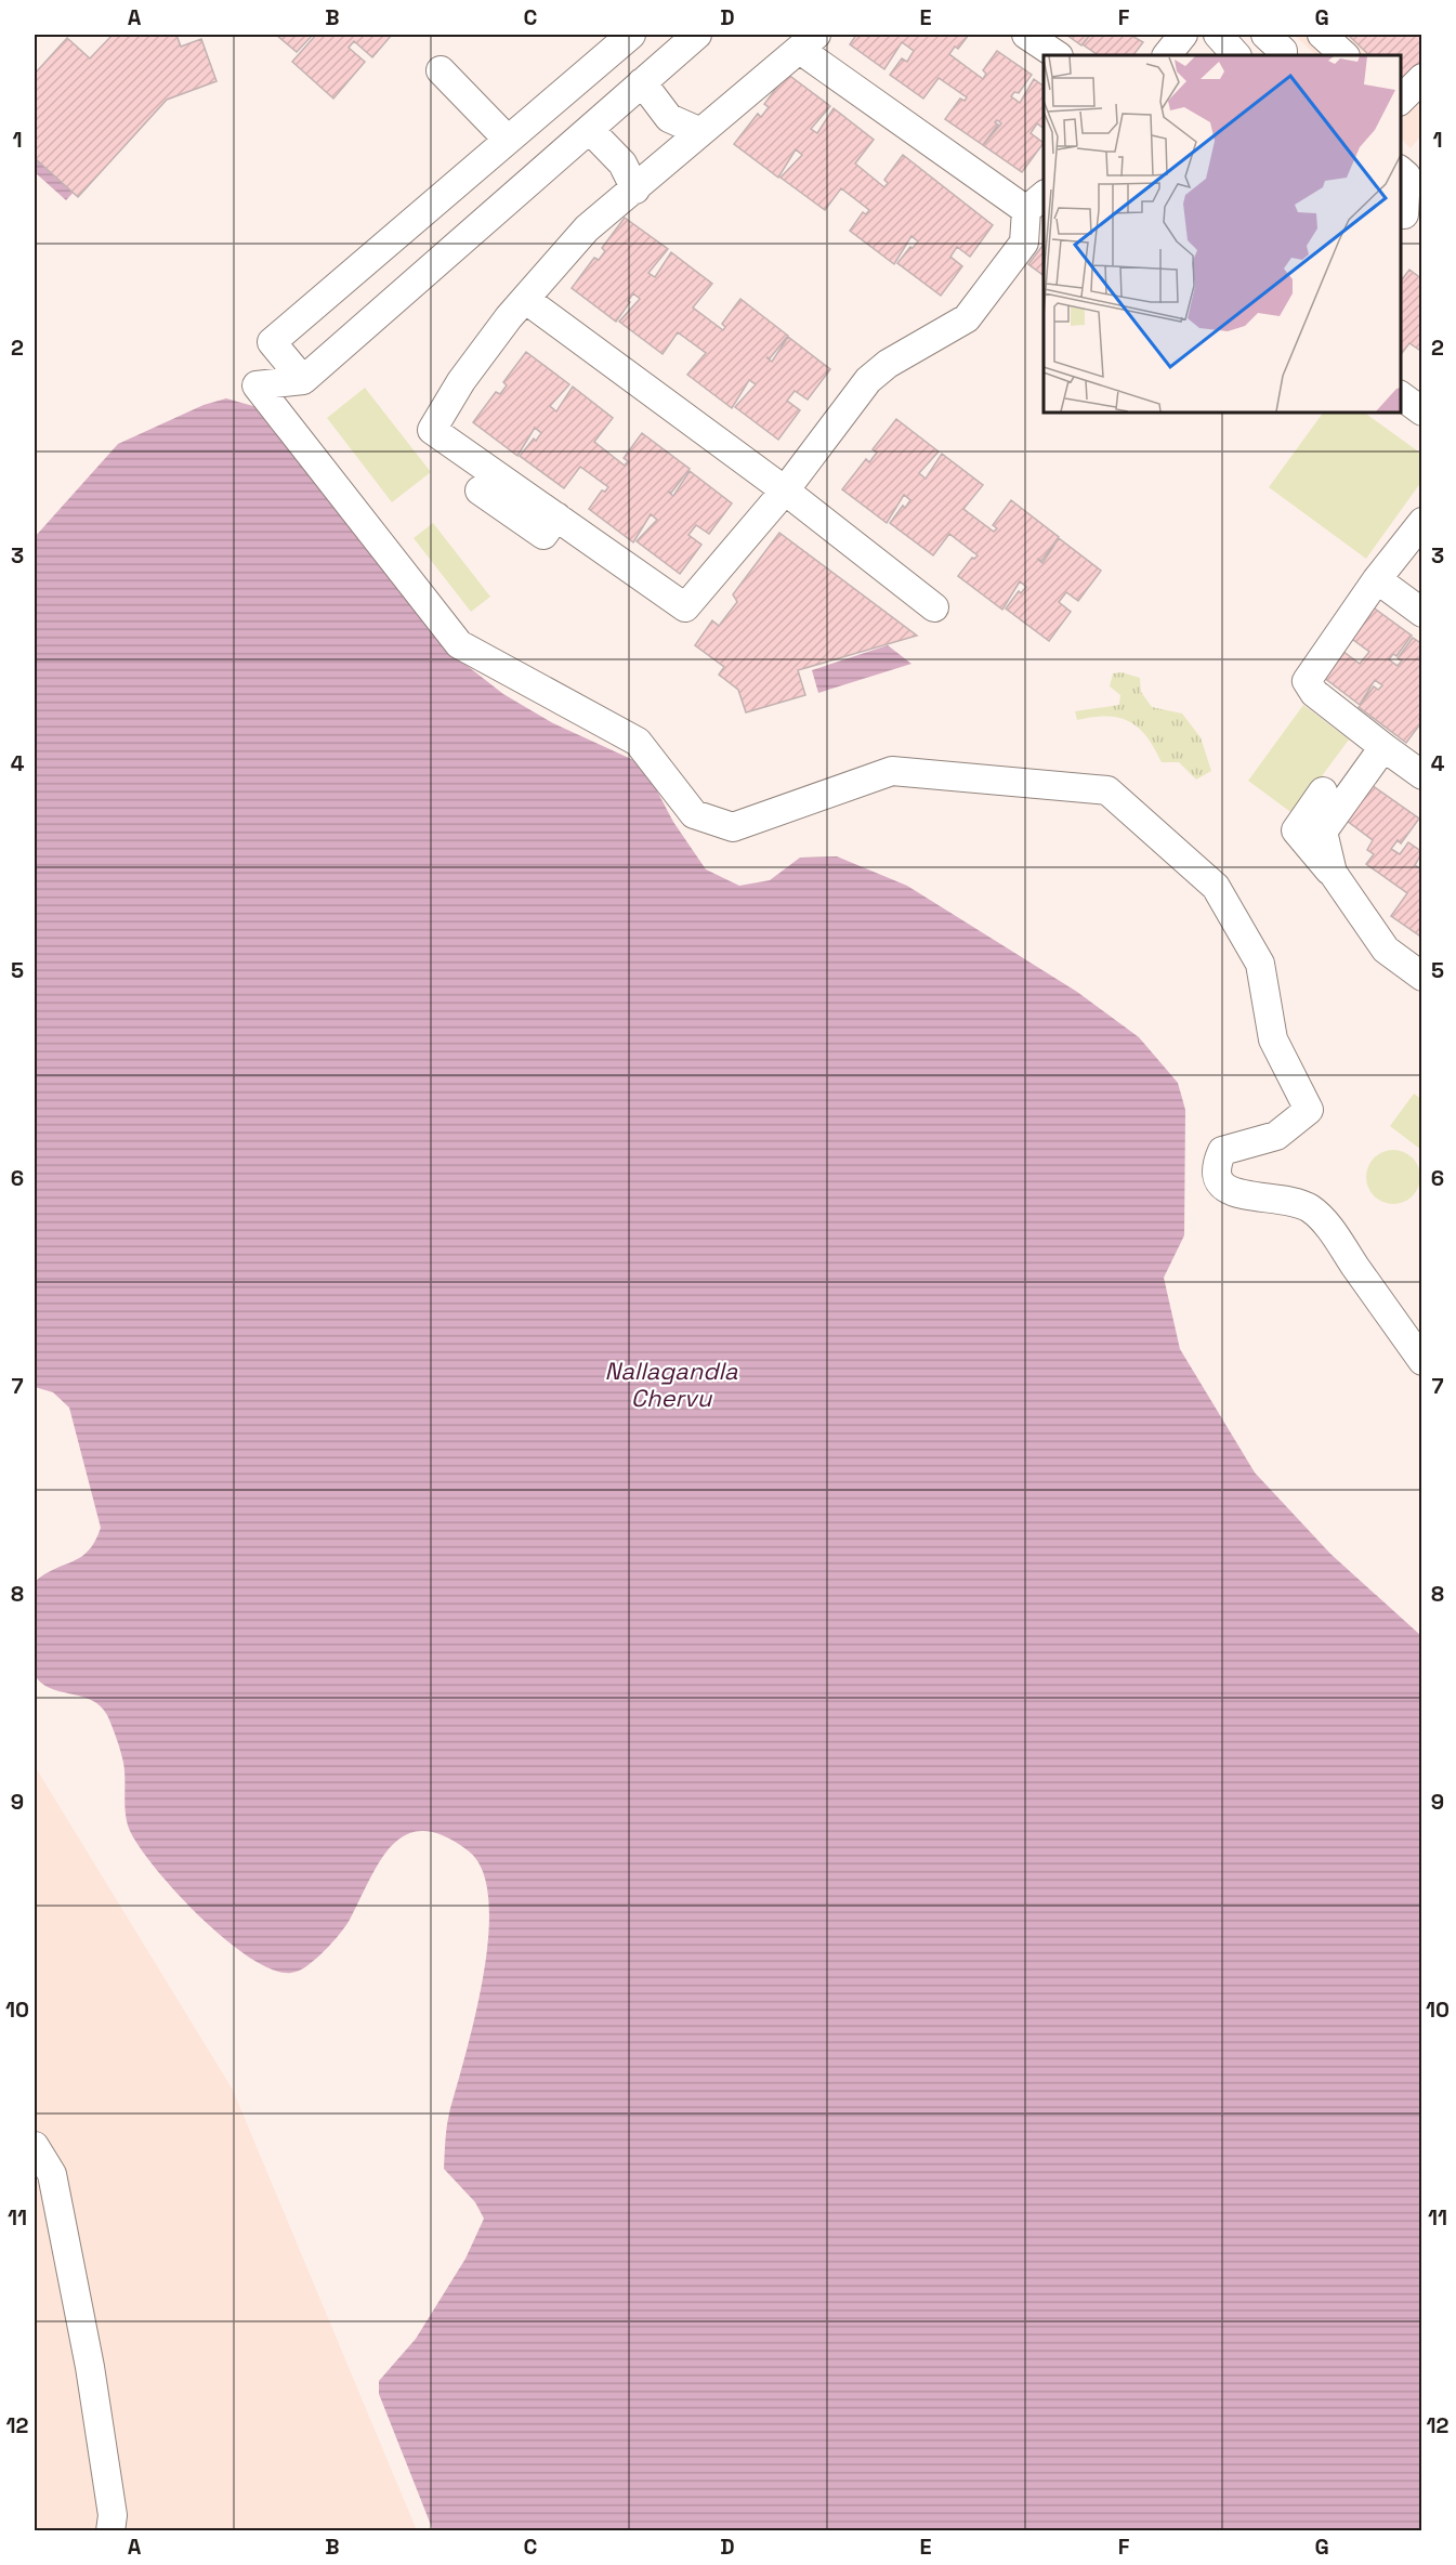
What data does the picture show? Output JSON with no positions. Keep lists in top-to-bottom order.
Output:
{
  "water": ["Nallagandla Chervu"],
  "grid": {
    "columns": [
      "A",
      "B",
      "C",
      "D",
      "E",
      "F",
      "G"
    ],
    "rows": [
      "1",
      "2",
      "3",
      "4",
      "5",
      "6",
      "7",
      "8",
      "9",
      "10",
      "11",
      "12"
    ]
  }
}
